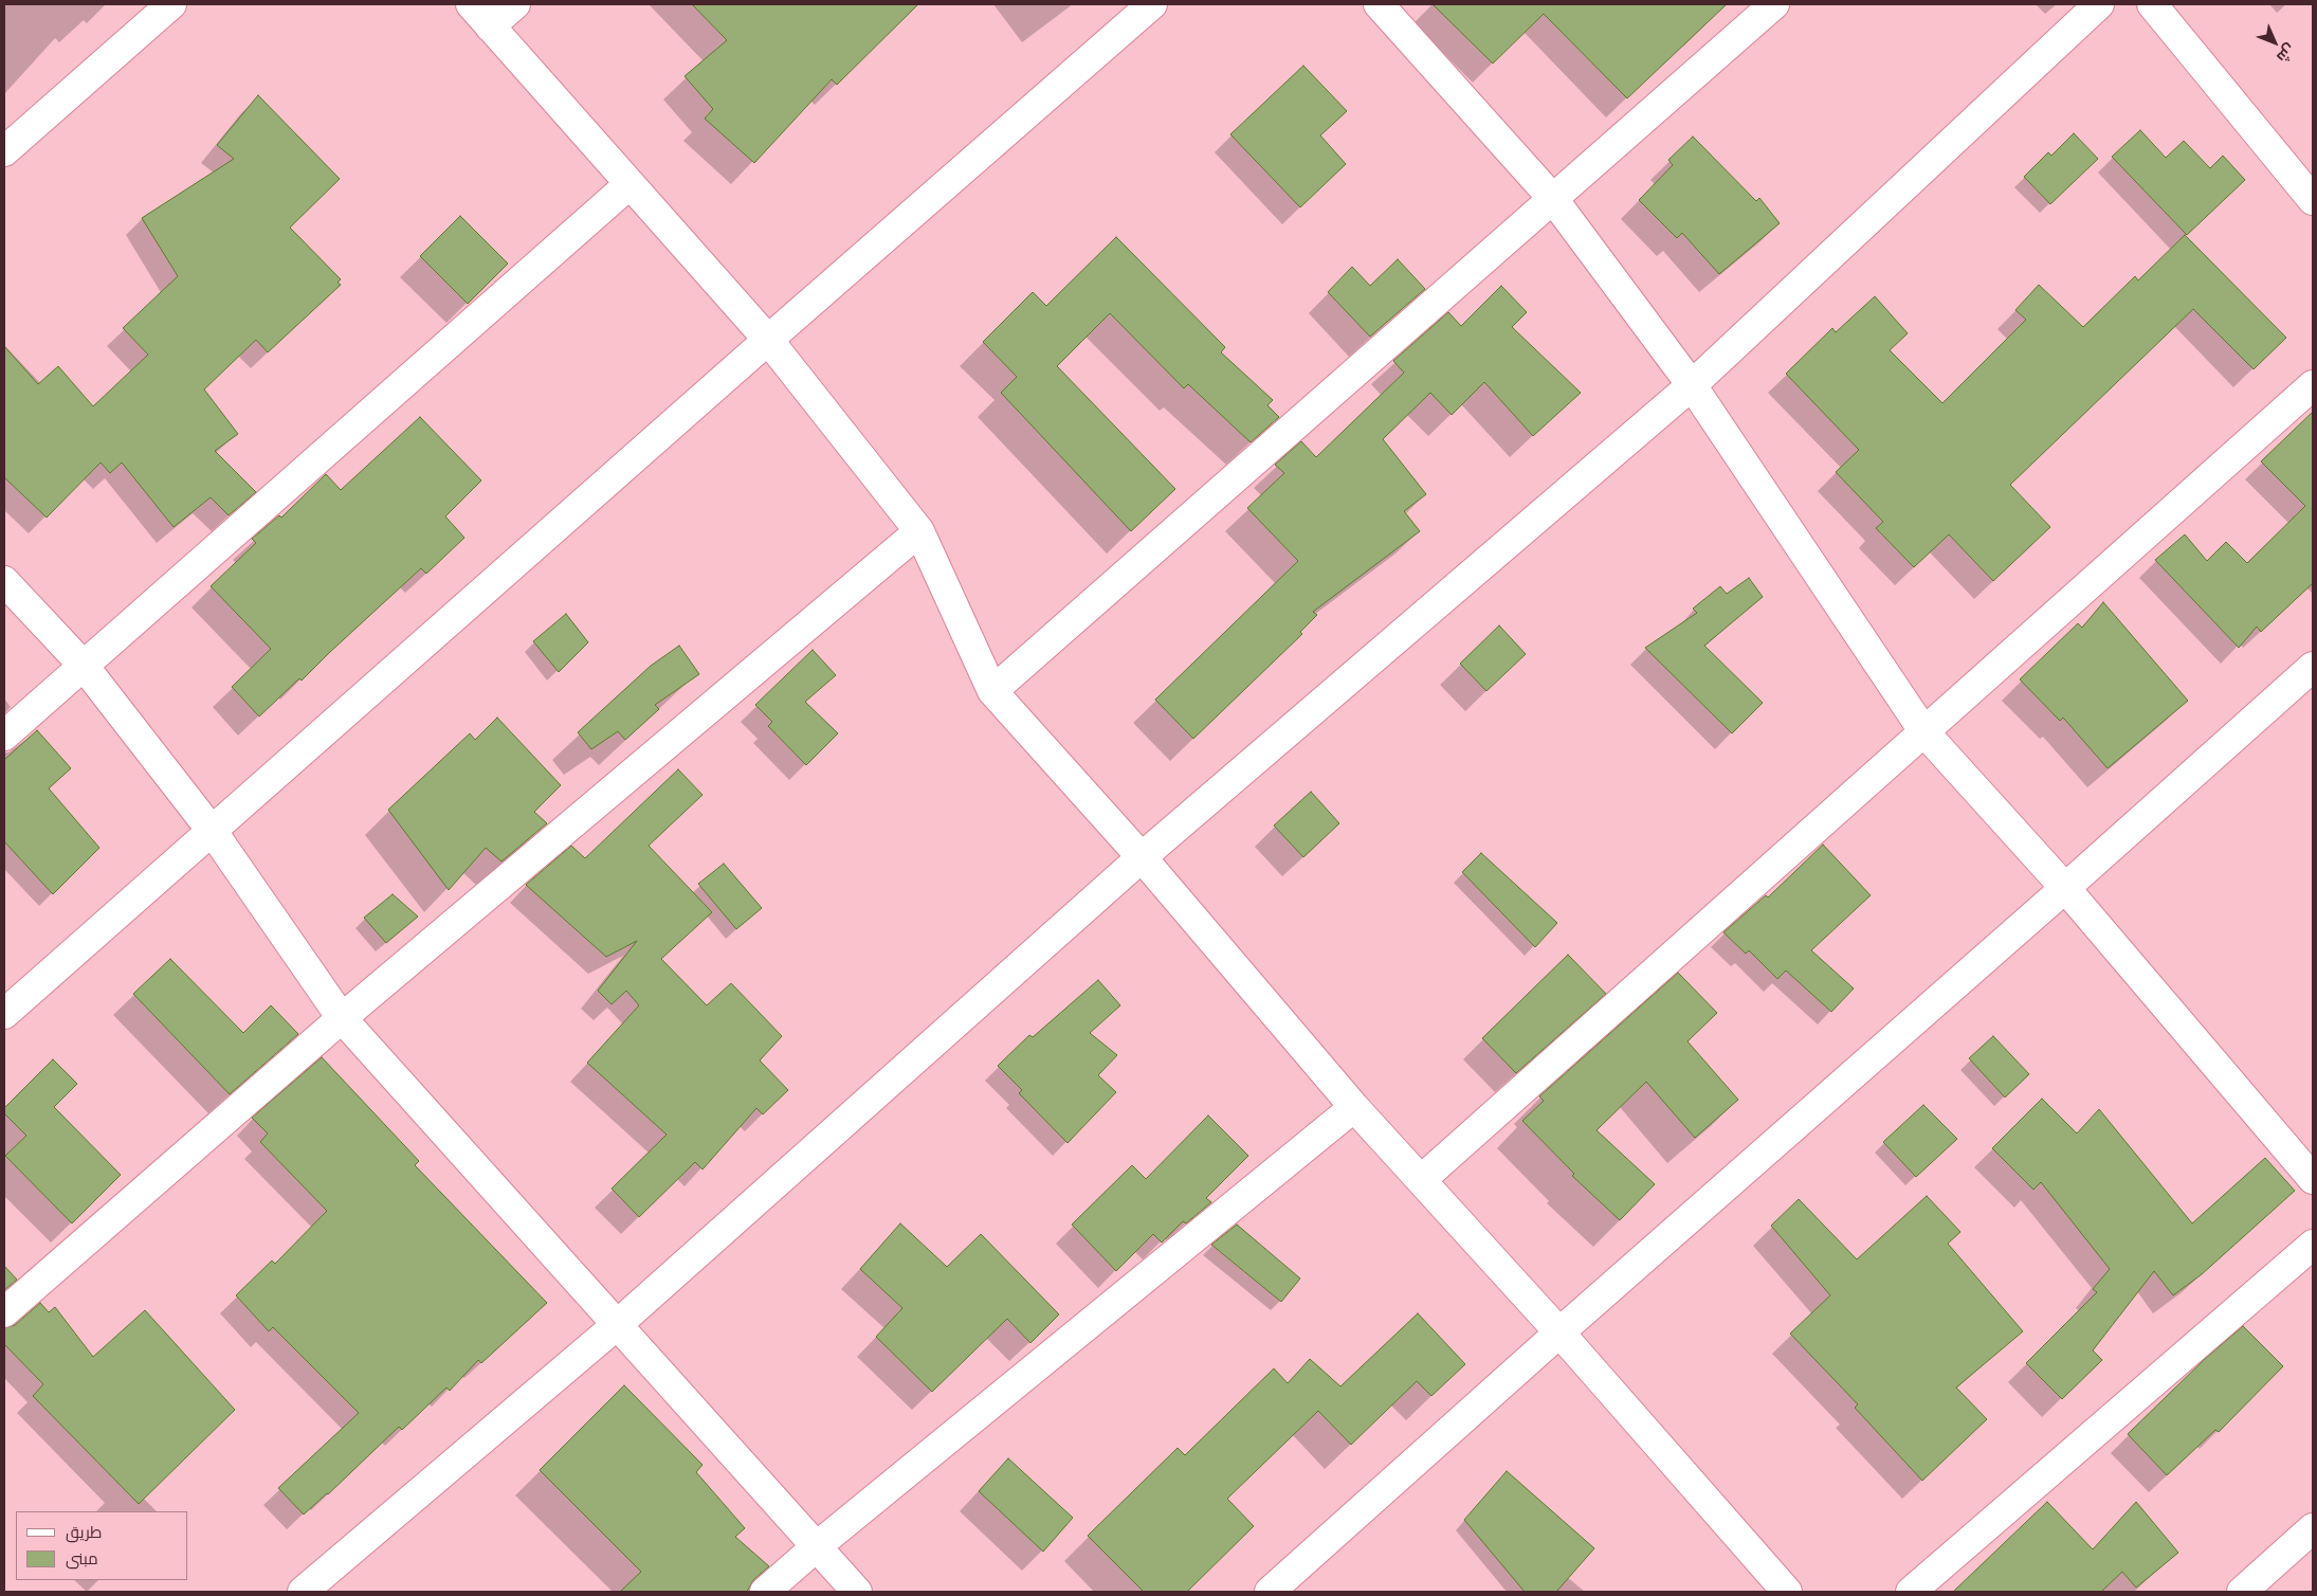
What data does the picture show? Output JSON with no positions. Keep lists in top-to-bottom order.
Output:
{
  "legend": ["طريق", "مبنى"],
  "north": "bottom right"
}
